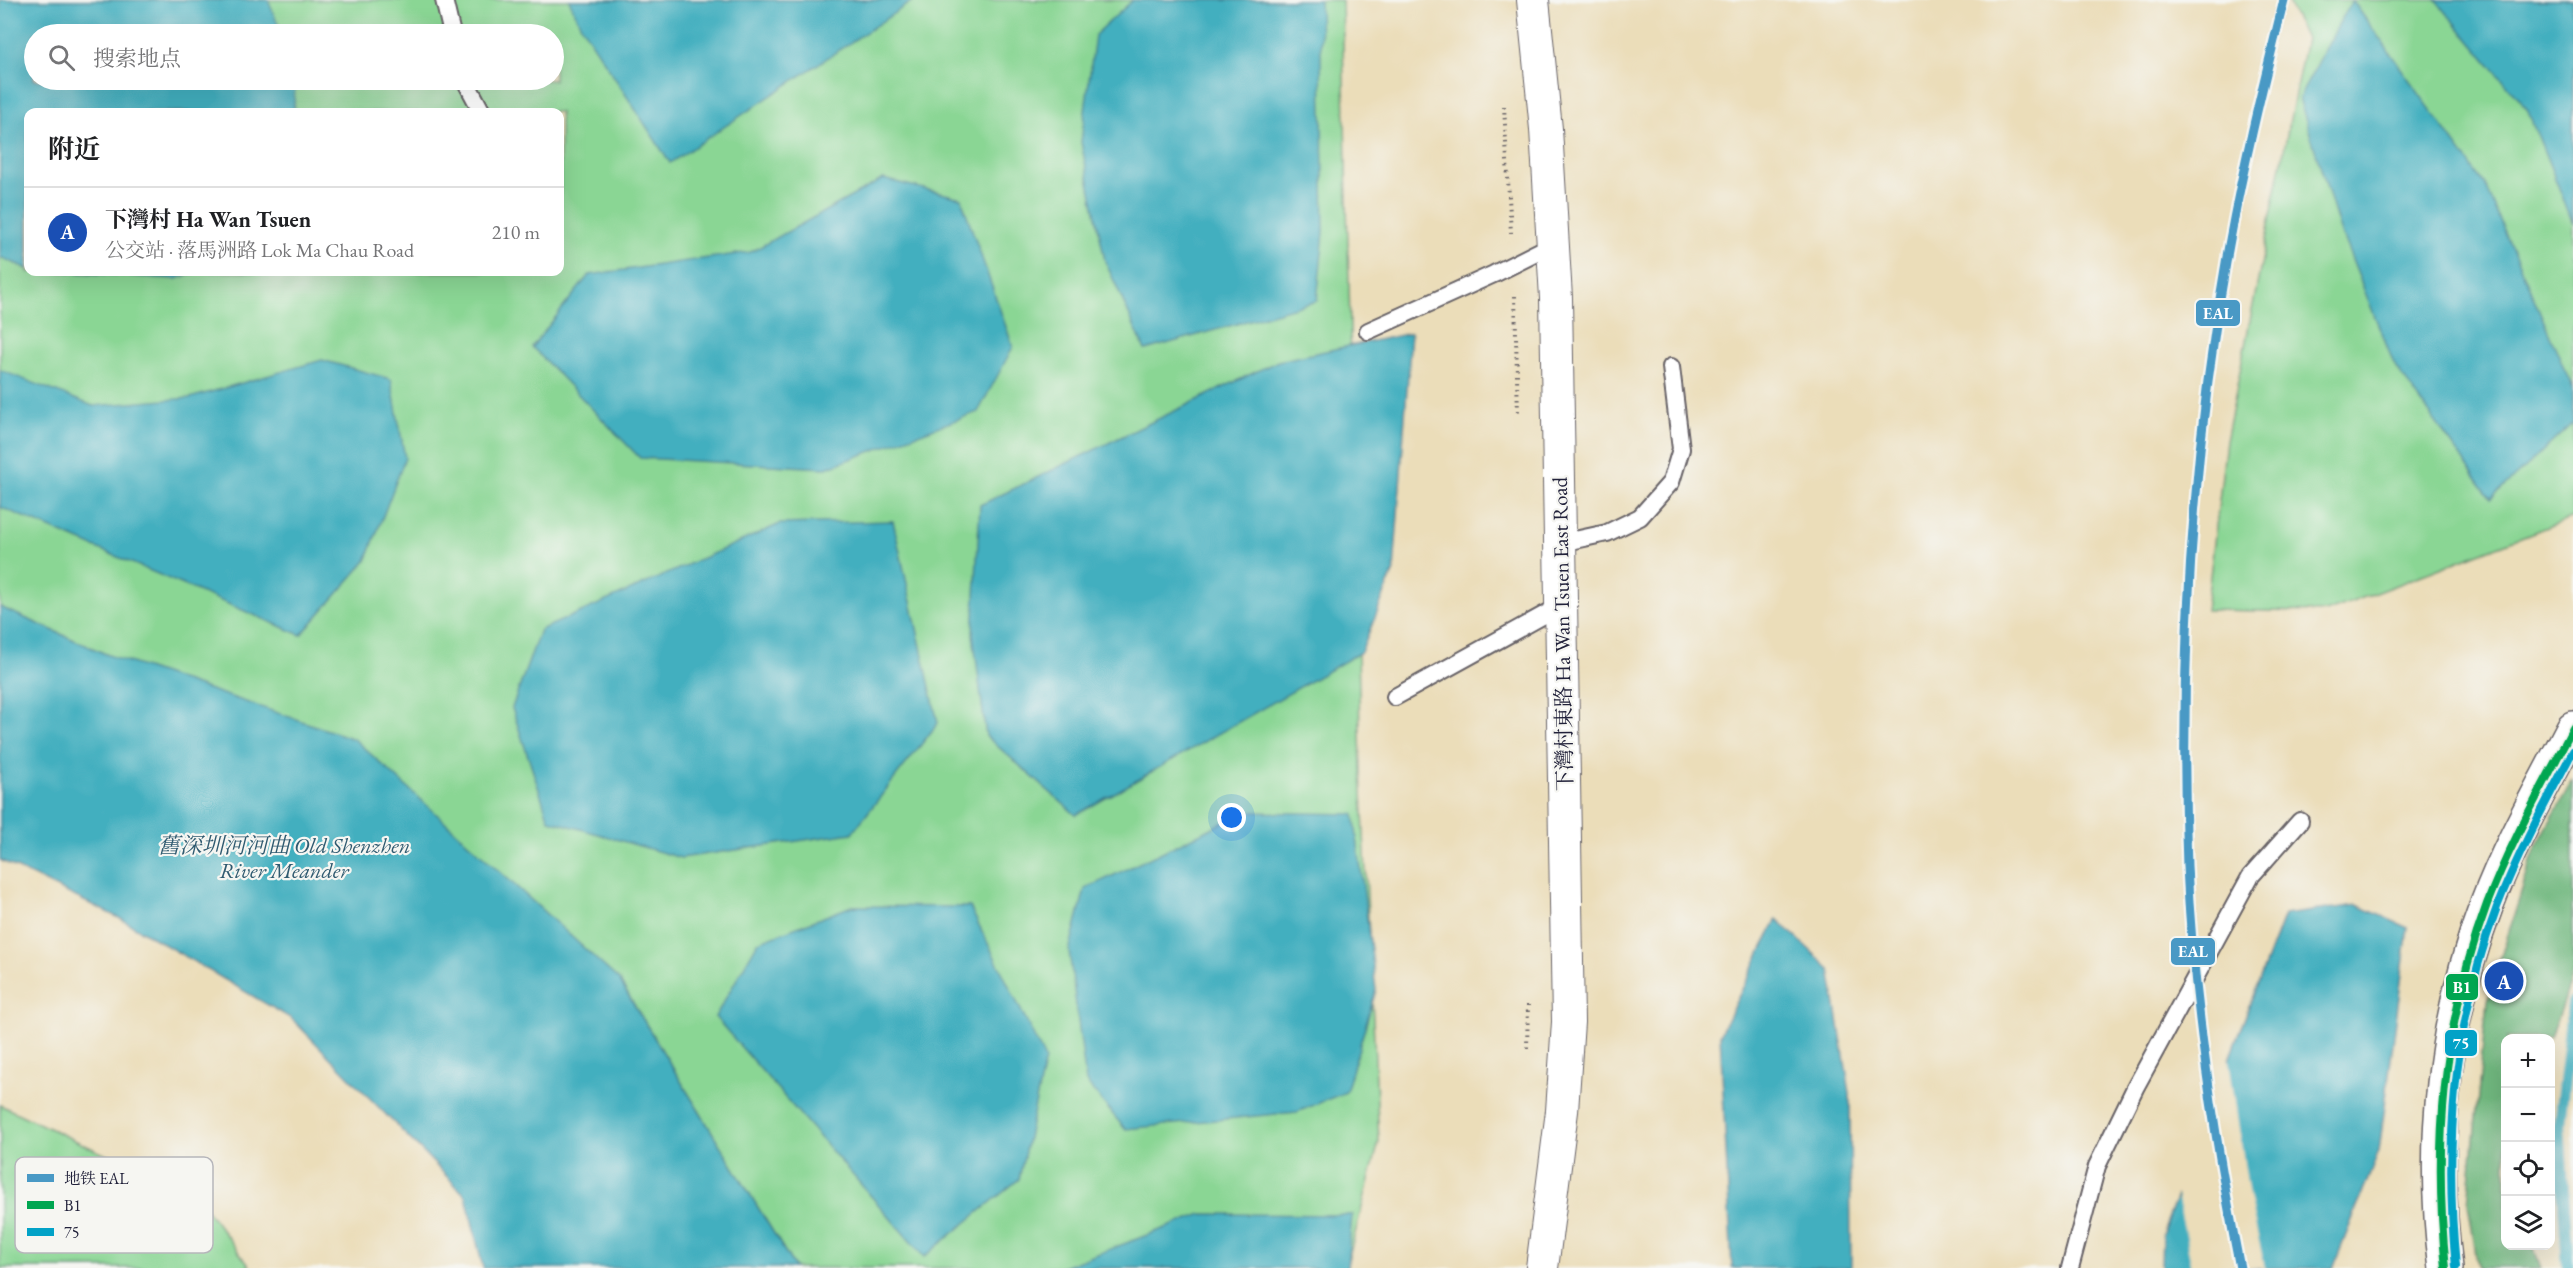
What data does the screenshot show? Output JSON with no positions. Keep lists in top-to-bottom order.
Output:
{
  "streets": {
    "street": ["下灣村東路 Ha Wan Tsuen East Road"]
  },
  "water": ["舊深圳河河曲 Old Shenzhen River Meander"],
  "lines": ["metro line EAL", "transit line B1", "transit line 75"],
  "legend": ["地铁 EAL", "B1", "75"],
  "page": {
    "search": "搜索地点",
    "heading": "附近",
    "list": [
      {
        "mark": "A",
        "name": "下灣村 Ha Wan Tsuen",
        "note": "公交站 · 落馬洲路 Lok Ma Chau Road",
        "value": "210 m"
      }
    ],
    "pins": "A",
    "map_buttons": ["+", "−"]
  }
}
